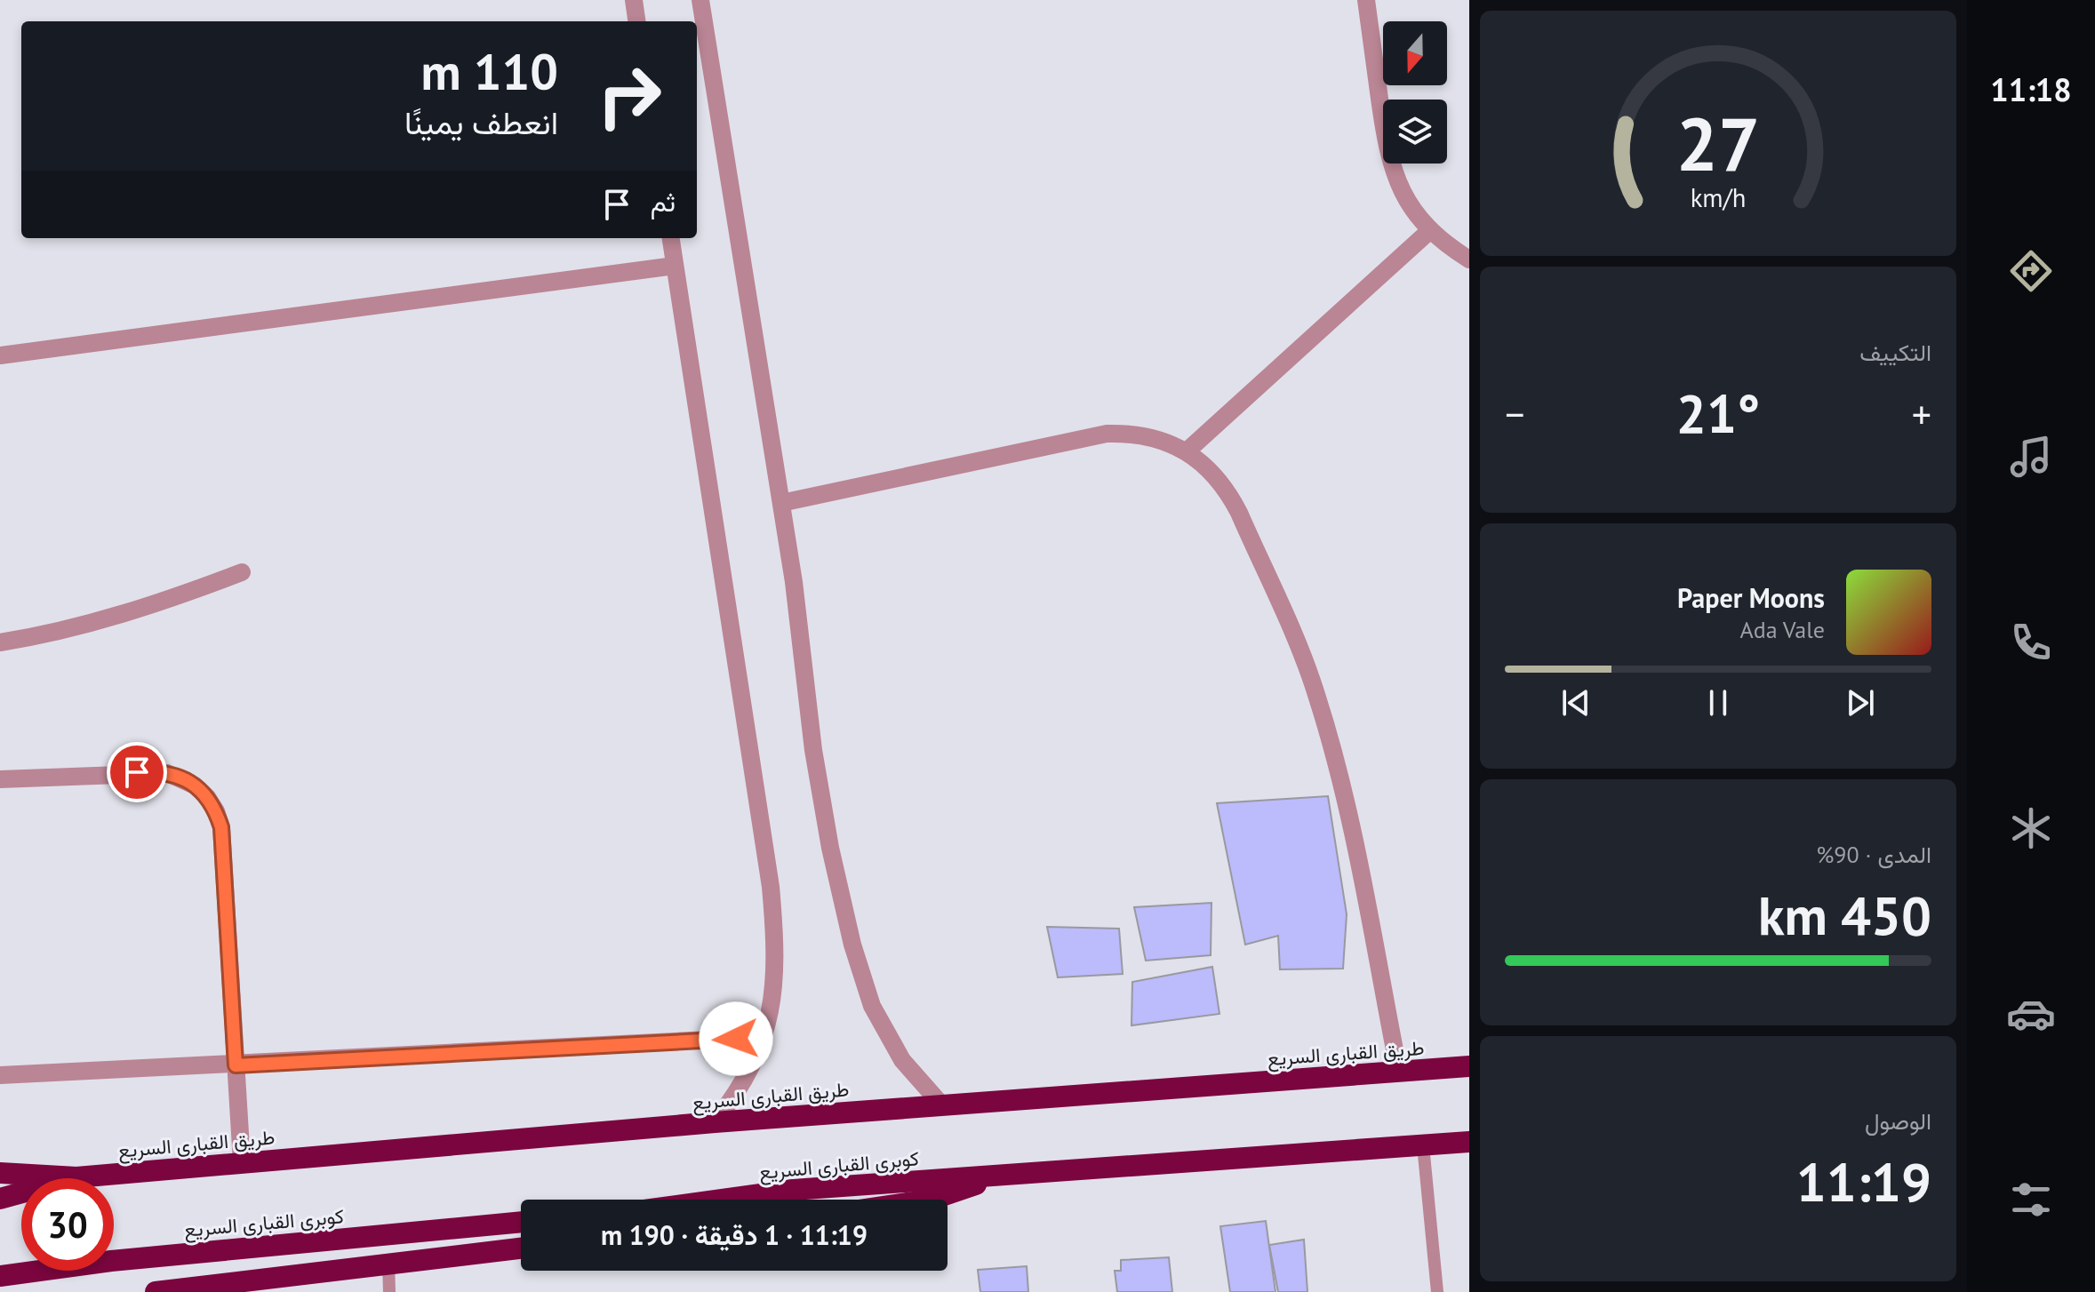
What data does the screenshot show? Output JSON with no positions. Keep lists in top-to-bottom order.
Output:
{
  "streets": {
    "highway": ["طريق القبارى السريع", "كوبرى القبارى السريع"]
  },
  "north": "bottom",
  "page": {
    "tabs": "11:18",
    "turn": ["110 m", "انعطف يمينًا"],
    "then": "ثم",
    "tile": [
      "التكييف",
      ["المدى · 90%", "450 km"],
      ["الوصول", "11:19"]
    ],
    "heat": ["−", "21°", "+"],
    "song": ["Paper Moons", "Ada Vale"],
    "limit": "30",
    "trip": "11:19 · 1 دقيقة · 190 m",
    "gauge": ["27", "km/h"]
  }
}
